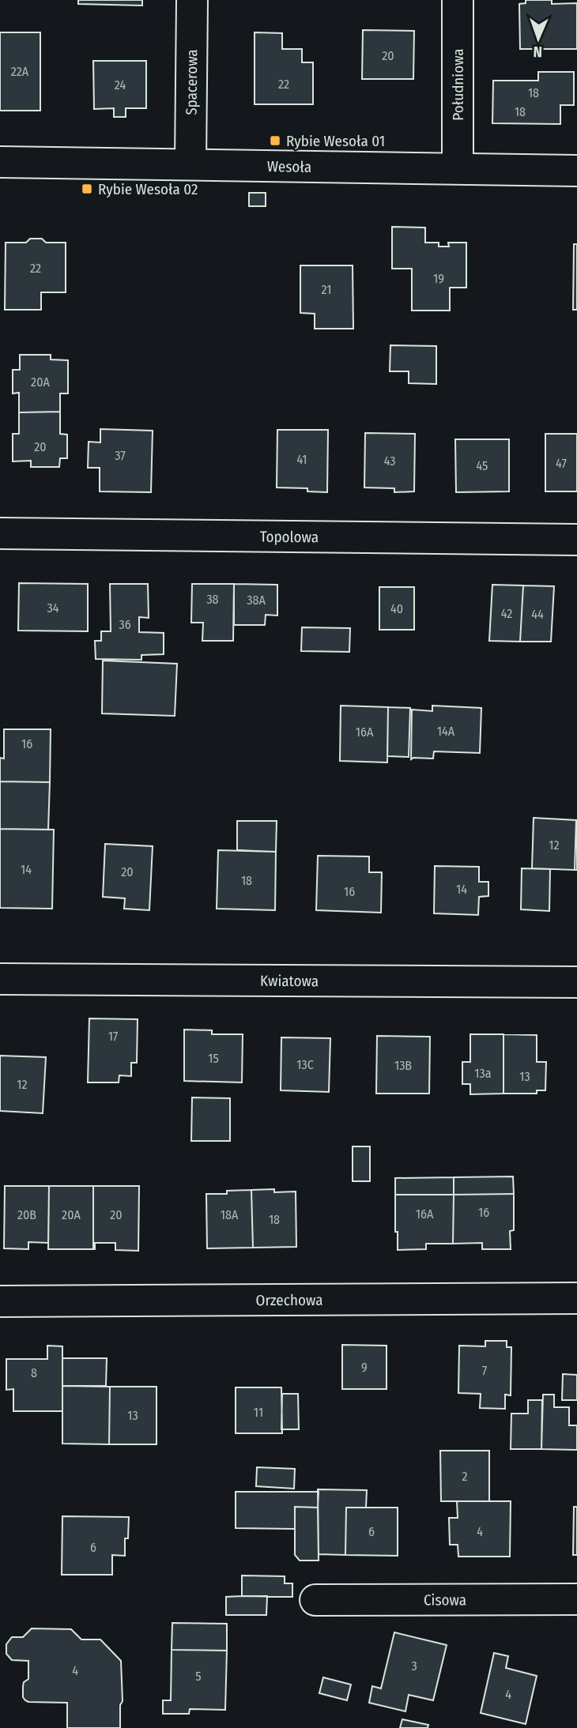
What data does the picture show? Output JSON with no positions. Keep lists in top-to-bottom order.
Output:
{
  "streets": {
    "street": [
      "Spacerowa",
      "Południowa",
      "Wesoła",
      "Topolowa",
      "Kwiatowa",
      "Orzechowa",
      "Cisowa"
    ]
  },
  "crossings": [
    ["Spacerowa", "Wesoła"],
    ["Południowa", "Wesoła"]
  ],
  "places": {
    "transit": ["Rybie Wesoła 01", "Rybie Wesoła 02"]
  },
  "house_numbers": [
    "20",
    "22A",
    "22",
    "24",
    "18",
    "18",
    "22",
    "19",
    "21",
    "20A",
    "20",
    "37",
    "41",
    "43",
    "47",
    "45",
    "38",
    "38A",
    "34",
    "40",
    "42",
    "44",
    "36",
    "14A",
    "16A",
    "16",
    "12",
    "14",
    "20",
    "18",
    "14",
    "16",
    "17",
    "15",
    "13C",
    "13B",
    "13a",
    "13",
    "12",
    "16",
    "16A",
    "20B",
    "20A",
    "20",
    "18A",
    "18",
    "9",
    "7",
    "8",
    "11",
    "13",
    "2",
    "6",
    "4",
    "6",
    "3",
    "4",
    "5",
    "4"
  ],
  "north": "bottom"
}
